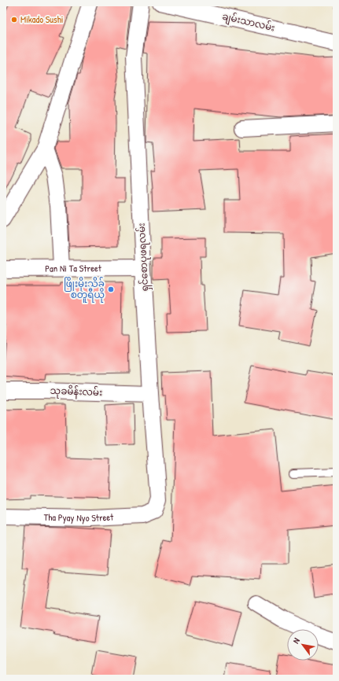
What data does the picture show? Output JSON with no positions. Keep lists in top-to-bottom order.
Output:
{
  "streets": {
    "street": [
      "ချမ်းသာလမ်း",
      "ရှင်စောပုဖရလမ်း",
      "Pan Ni Ta Street",
      "သုခမိန်းလမ်း",
      "Tha Pyay Nyo Street"
    ]
  },
  "crossings": [
    ["ရှင်စောပုဖရလမ်း", "Pan Ni Ta Street"],
    ["ရှင်စောပုဖရလမ်း", "သုခမိန်းလမ်း"],
    ["ရှင်စောပုဖရလမ်း", "Tha Pyay Nyo Street"]
  ],
  "places": ["Mikado Sushi", "ဖြိုးမိုးသိခ် စတူရီယို"],
  "north": "top left"
}
